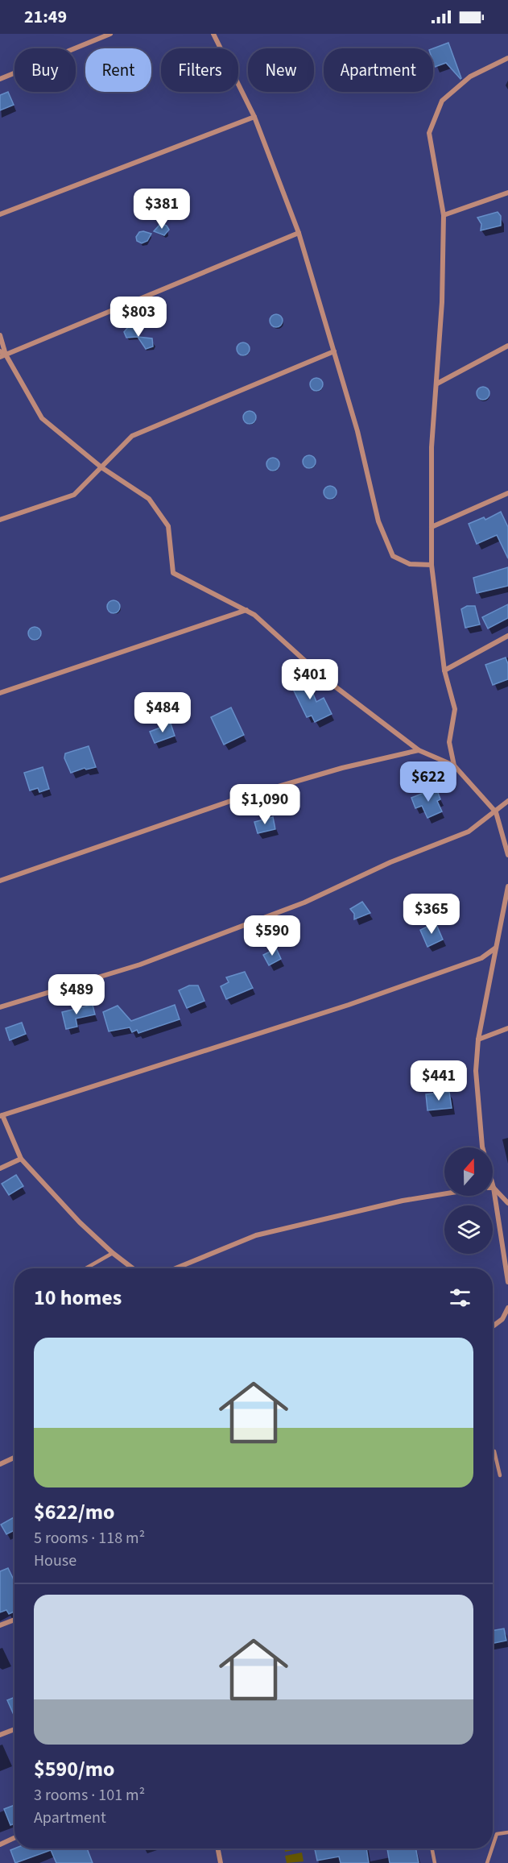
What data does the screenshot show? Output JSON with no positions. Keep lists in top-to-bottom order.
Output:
{
  "north": "top",
  "page": {
    "status": "21:49",
    "chip": [
      "Buy",
      "Rent",
      "Filters",
      "New",
      "Apartment"
    ],
    "price": [
      "$381",
      "$803",
      "$401",
      "$484",
      "$622",
      "$1,090",
      "$365",
      "$590",
      "$489",
      "$441"
    ],
    "heading": "10 homes",
    "list": [
      {
        "name": "$622/mo",
        "note": "5 rooms · 118 m² · House"
      },
      {
        "name": "$590/mo",
        "note": "3 rooms · 101 m² · Apartment"
      }
    ]
  }
}
